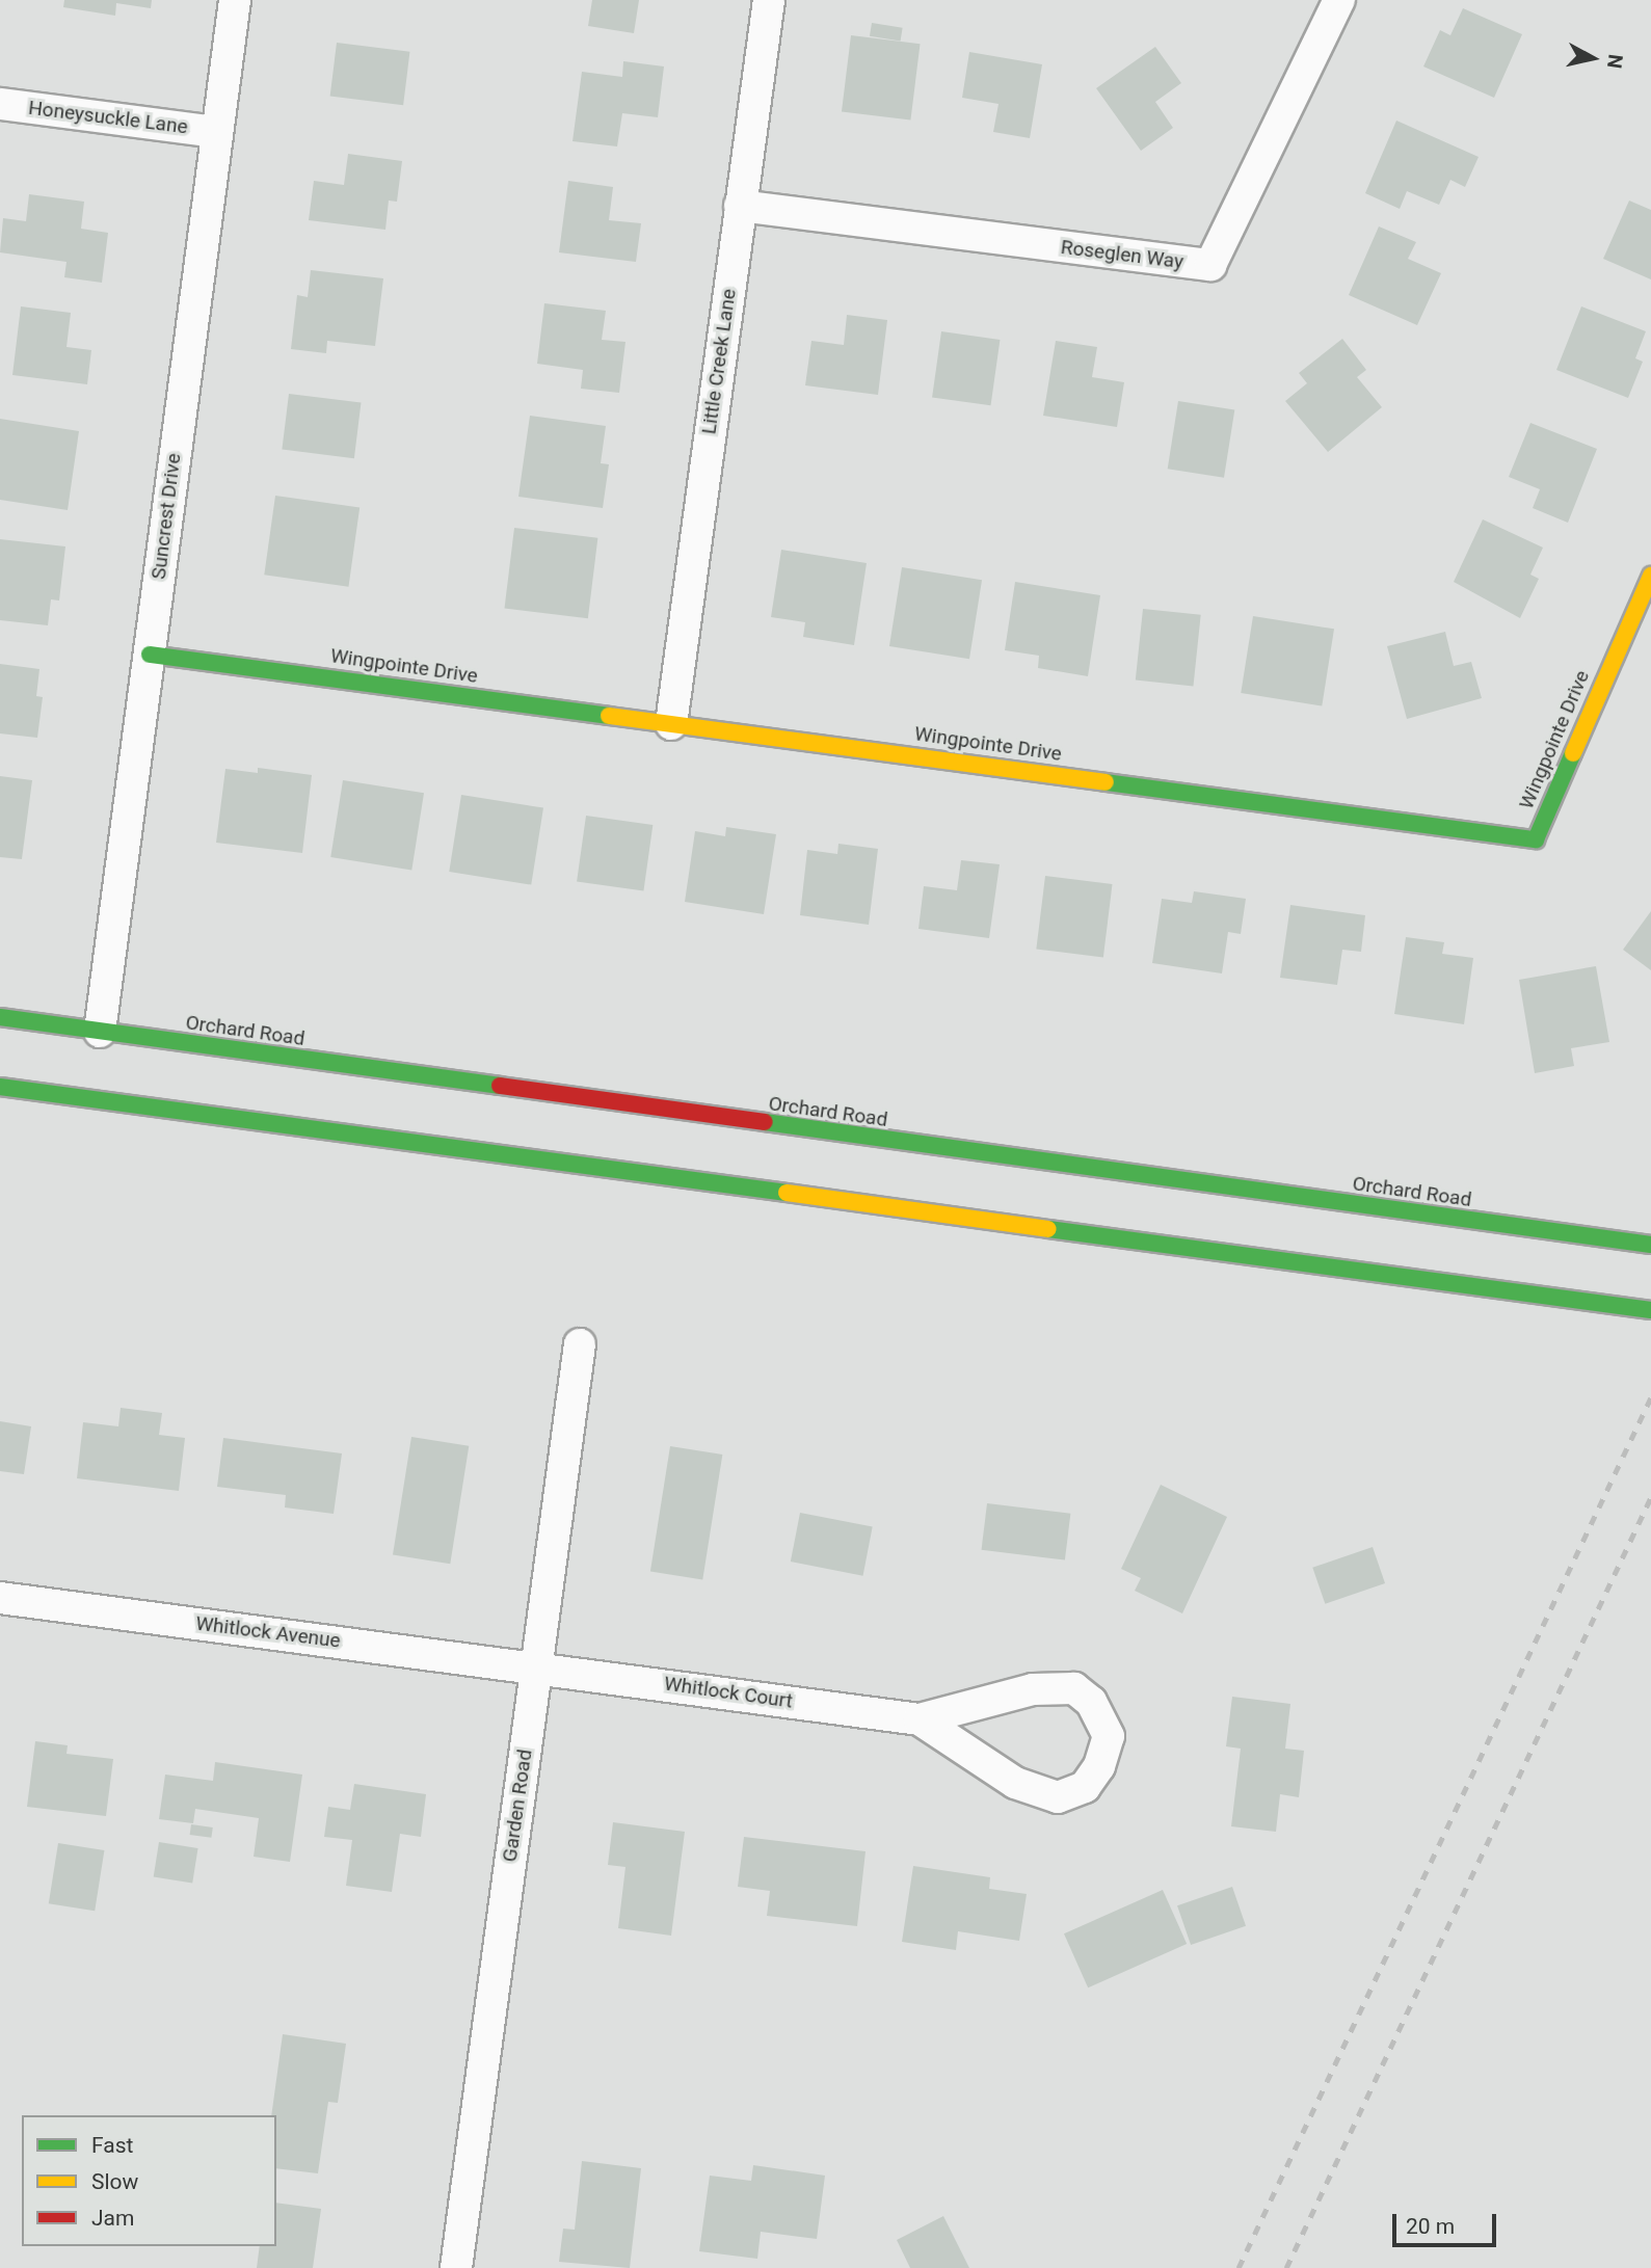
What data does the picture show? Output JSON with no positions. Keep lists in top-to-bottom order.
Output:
{
  "streets": {
    "main road": ["Wingpointe Drive", "Orchard Road"],
    "street": [
      "Honeysuckle Lane",
      "Roseglen Way",
      "Little Creek Lane",
      "Suncrest Drive",
      "Whitlock Avenue",
      "Whitlock Court",
      "Garden Road"
    ]
  },
  "crossings": [
    ["Honeysuckle Lane", "Suncrest Drive"],
    ["Roseglen Way", "Little Creek Lane"],
    ["Little Creek Lane", "Wingpointe Drive"],
    ["Suncrest Drive", "Wingpointe Drive"],
    ["Suncrest Drive", "Orchard Road"],
    ["Whitlock Avenue", "Whitlock Court"],
    ["Whitlock Avenue", "Garden Road"],
    ["Whitlock Court", "Garden Road"]
  ],
  "legend": ["Fast", "Slow", "Jam"],
  "scale_bar": "20 m",
  "north": "right"
}
